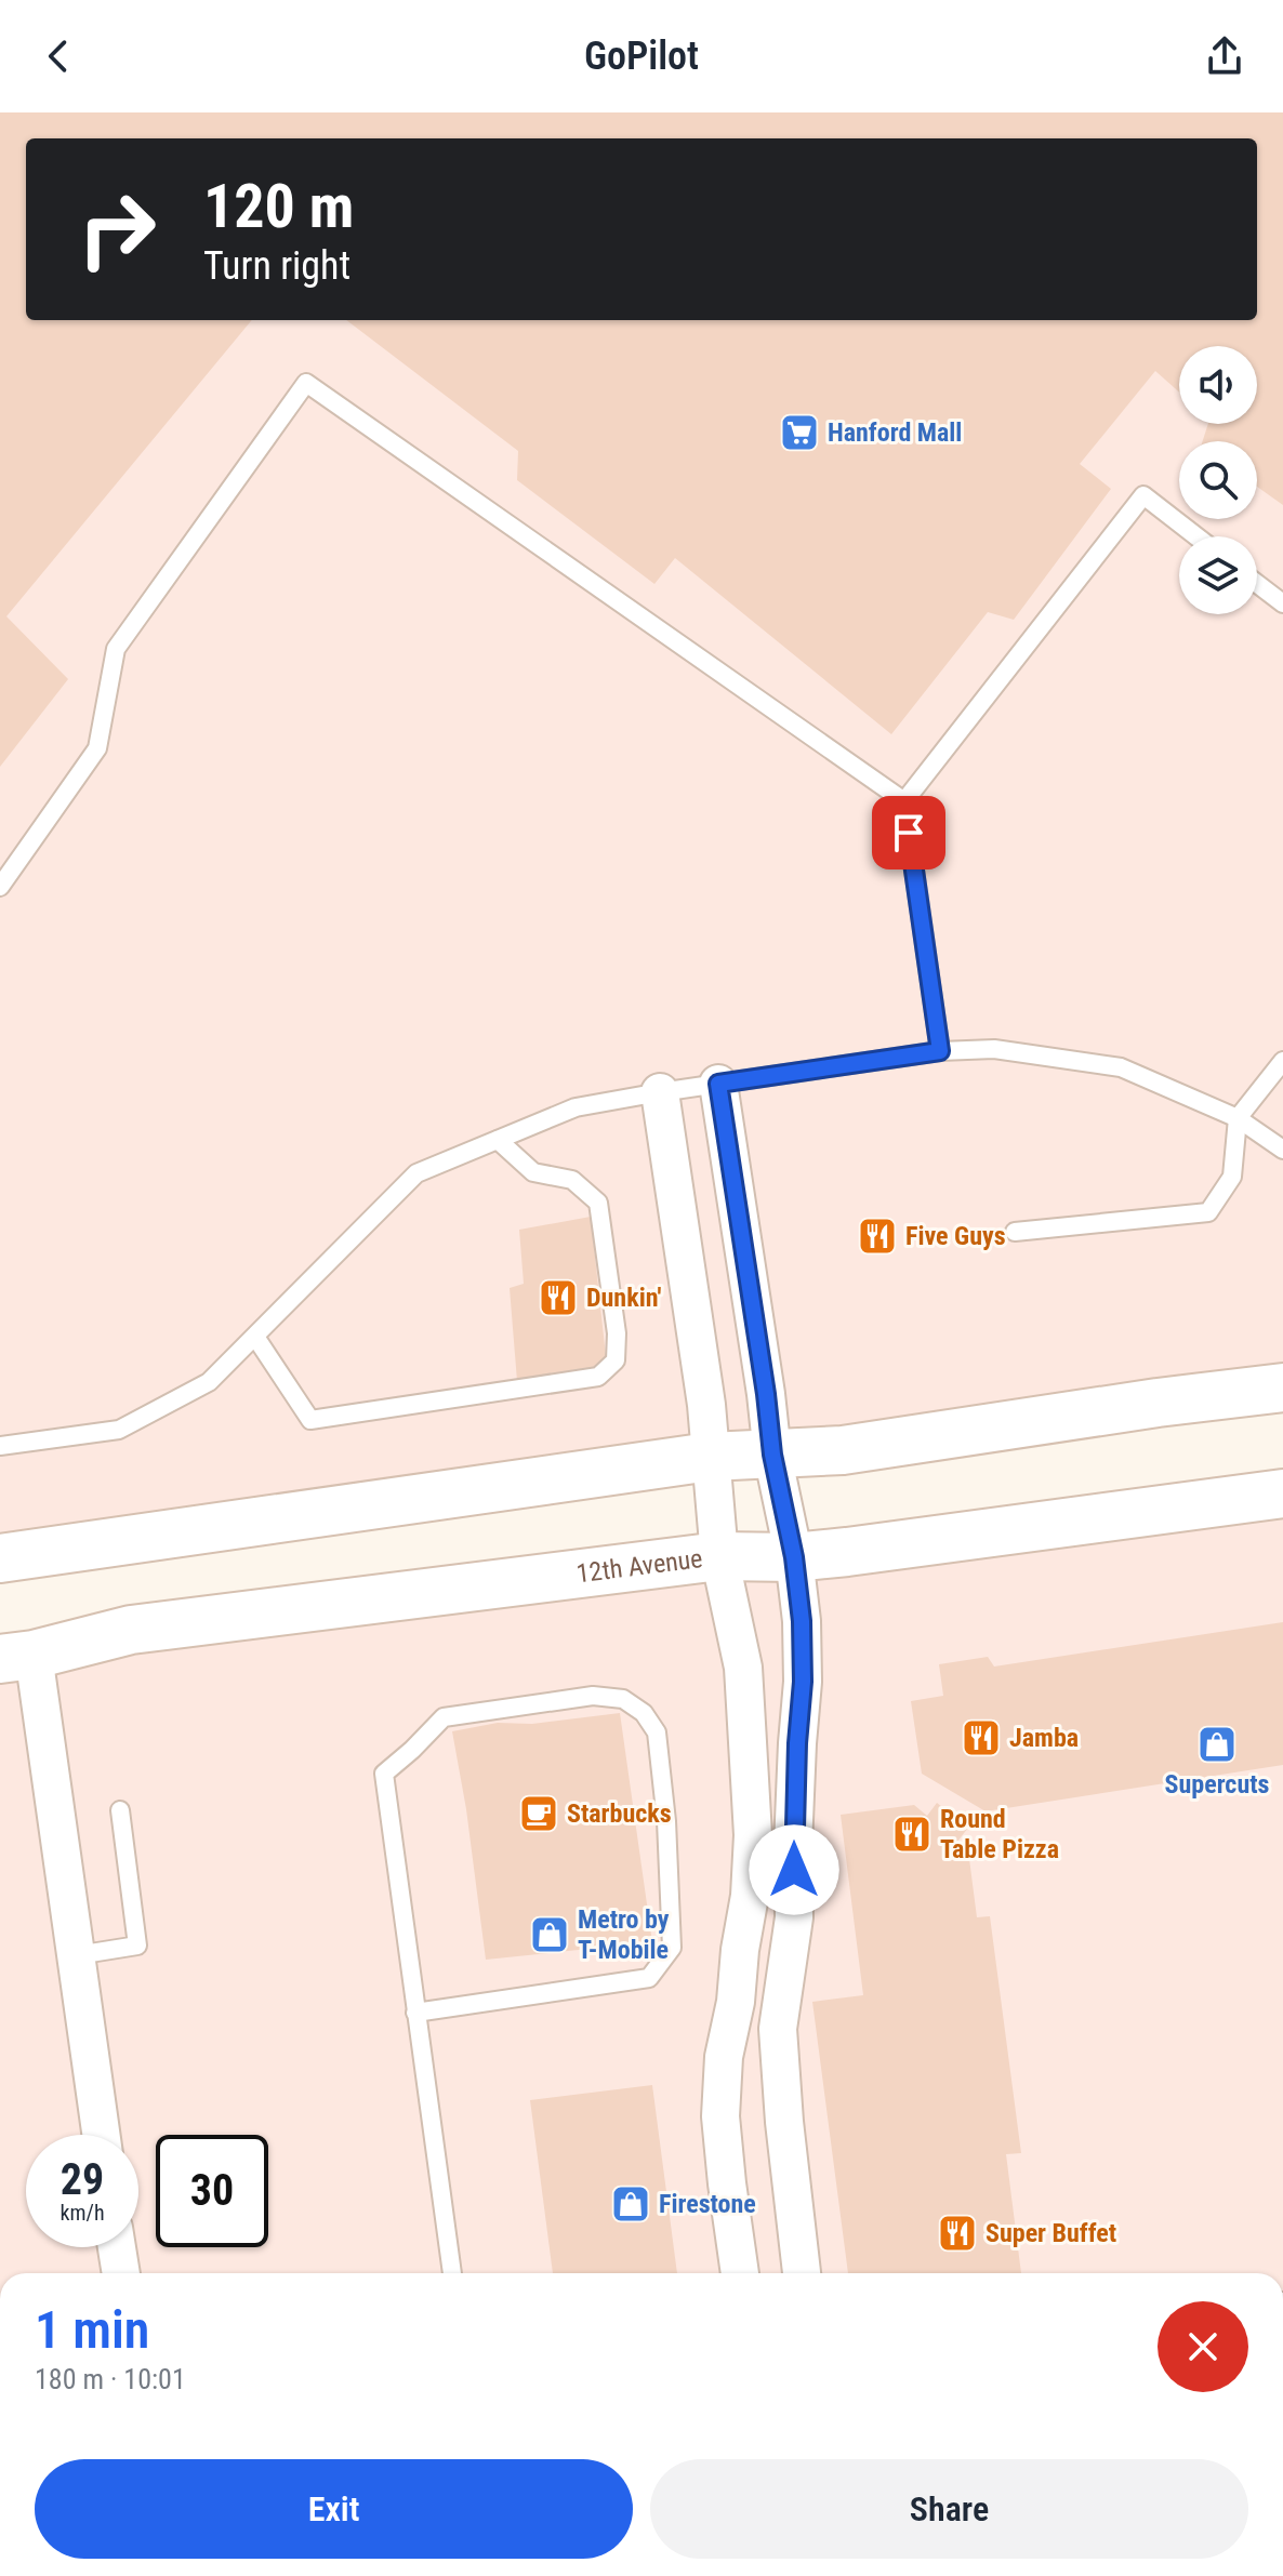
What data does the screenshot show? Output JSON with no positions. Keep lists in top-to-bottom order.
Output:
{
  "streets": {
    "main road": ["12th Avenue"]
  },
  "places": {
    "supermarket": ["Hanford Mall"],
    "restaurant": [
      "Five Guys",
      "Dunkin'",
      "Jamba",
      "Round Table Pizza",
      "Super Buffet"
    ],
    "shop": ["Supercuts", "Metro by T-Mobile", "Firestone"],
    "cafe": ["Starbucks"]
  },
  "page": {
    "header": "GoPilot",
    "turn": ["120 m", "Turn right"],
    "speed": "29 km/h",
    "limit": "30",
    "heading": ["1 min", "180 m · 10:01"],
    "buttons": ["Exit", "Share"]
  }
}
